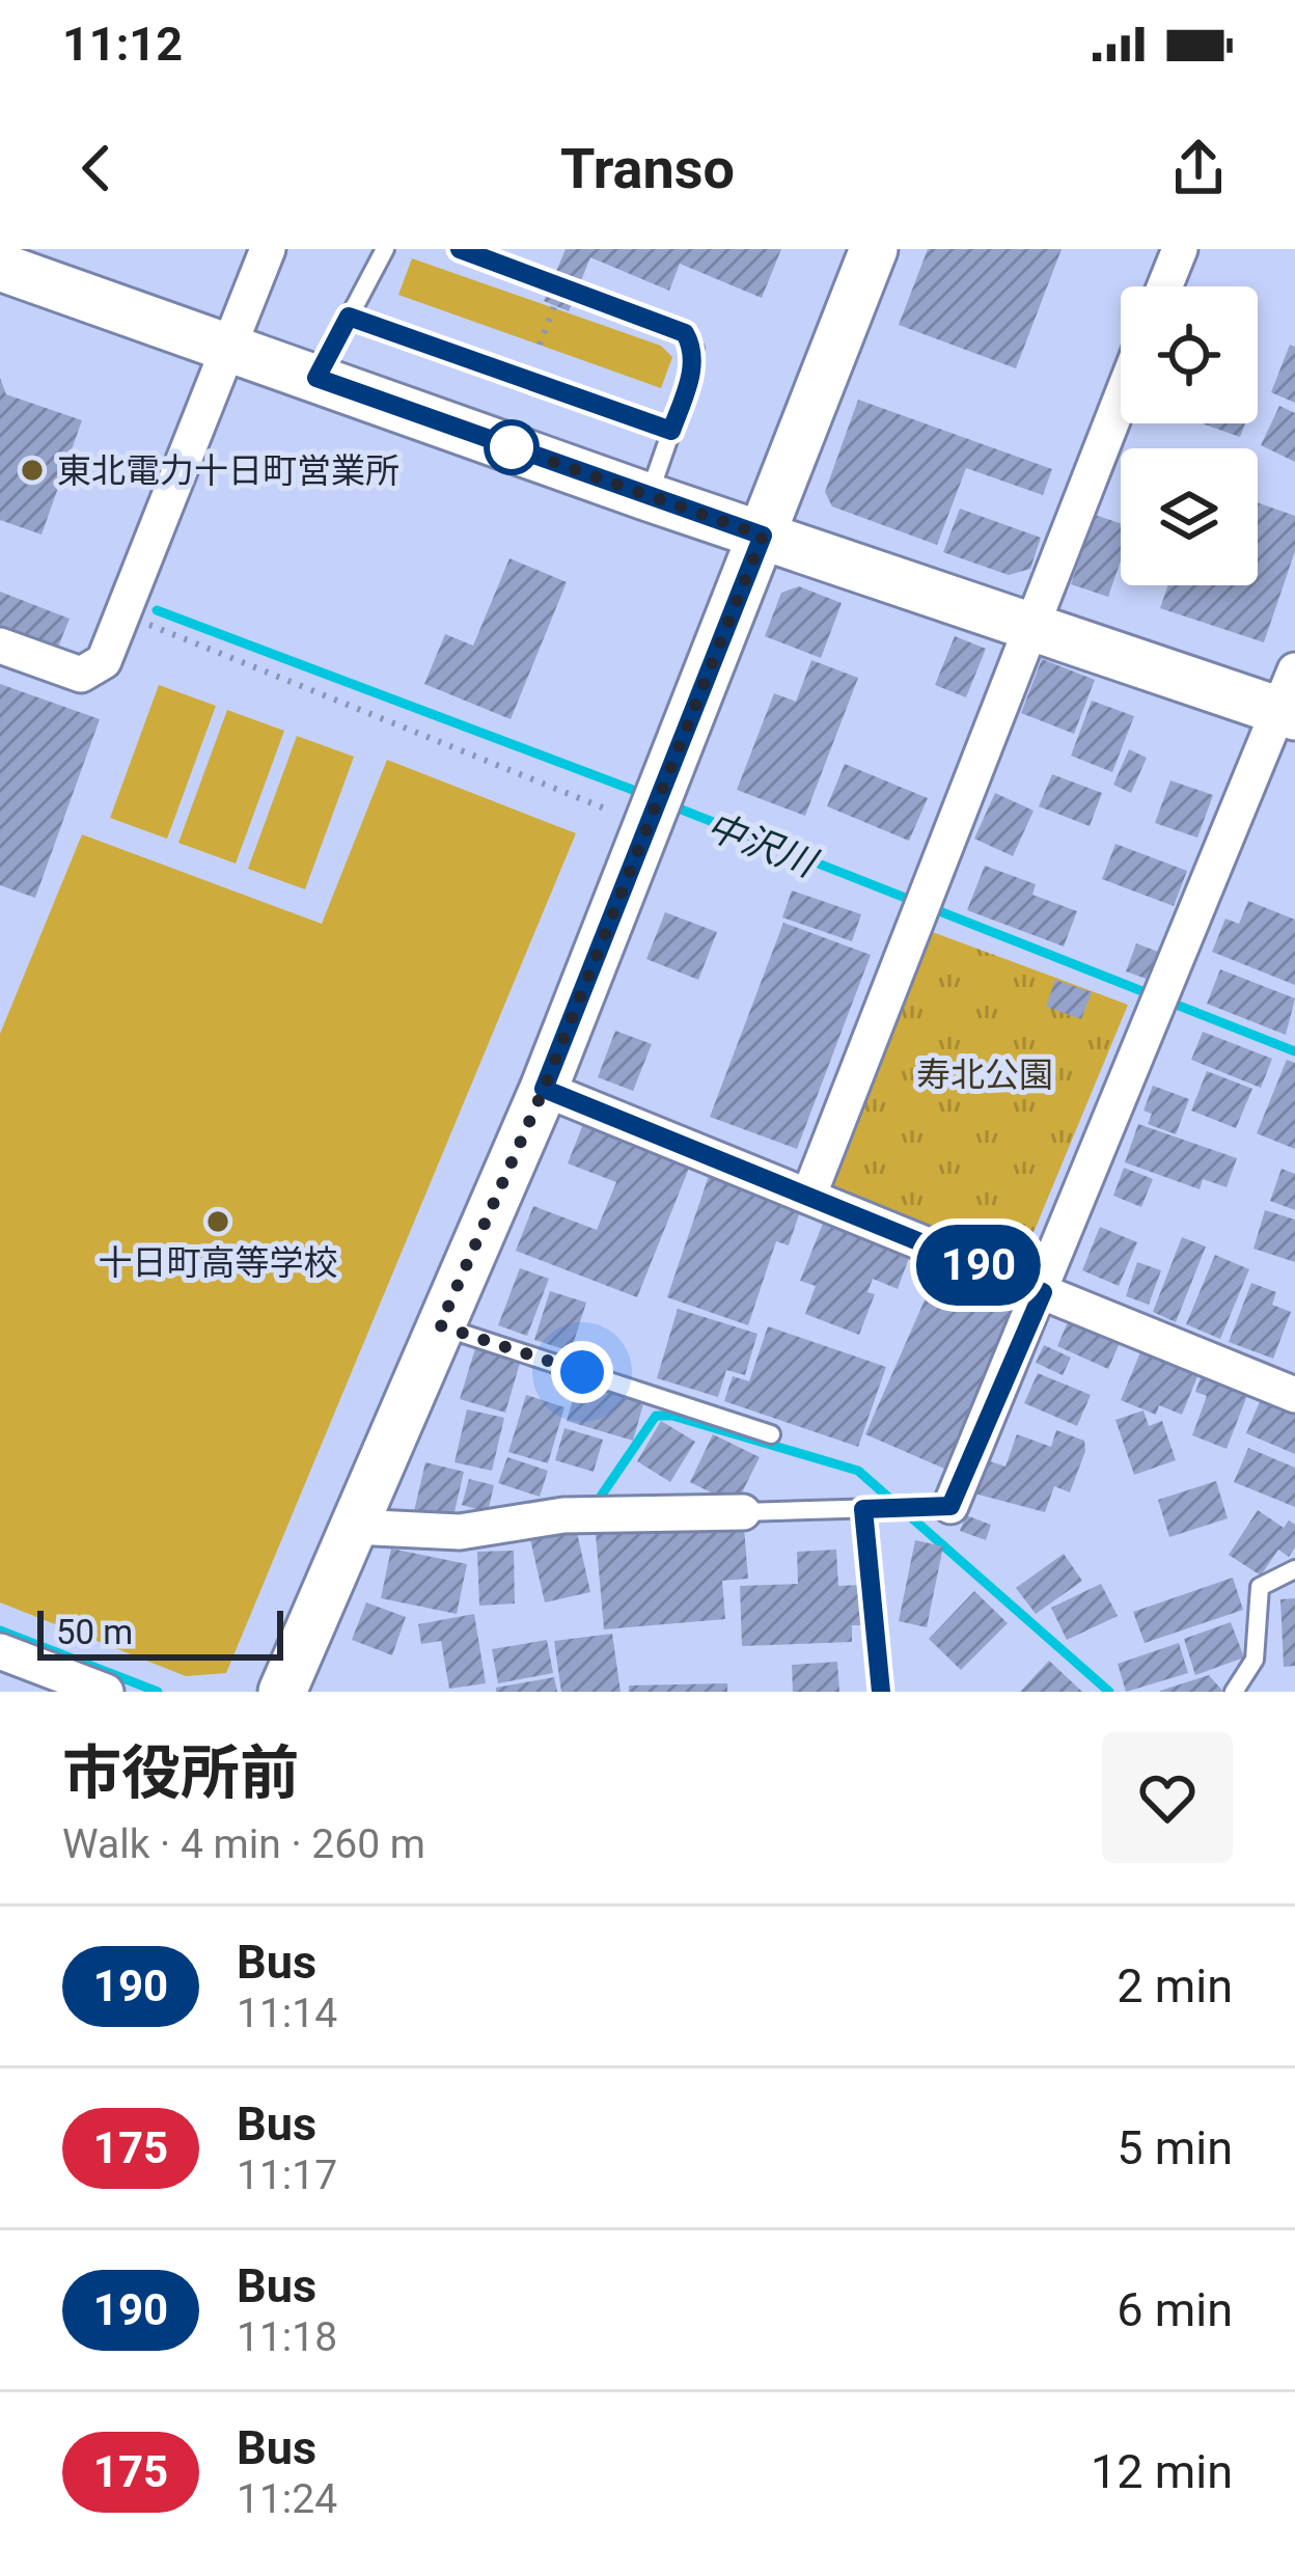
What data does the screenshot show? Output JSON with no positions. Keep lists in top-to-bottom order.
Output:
{
  "water": ["中沢川"],
  "parks": ["寿北公園"],
  "places": ["東北電力十日町営業所", "十日町高等学校"],
  "lines": ["bus line 190"],
  "scale_bar": "50 m",
  "page": {
    "status": "11:12",
    "header": "Transo",
    "on_map": "190",
    "scale": "50 m",
    "heading": ["市役所前", "Walk · 4 min · 260 m"],
    "list": [
      {
        "mark": "190",
        "name": "Bus",
        "note": "11:14",
        "value": "2 min"
      },
      {
        "mark": "175",
        "name": "Bus",
        "note": "11:17",
        "value": "5 min"
      },
      {
        "mark": "190",
        "name": "Bus",
        "note": "11:18",
        "value": "6 min"
      },
      {
        "mark": "175",
        "name": "Bus",
        "note": "11:24",
        "value": "12 min"
      }
    ]
  }
}
